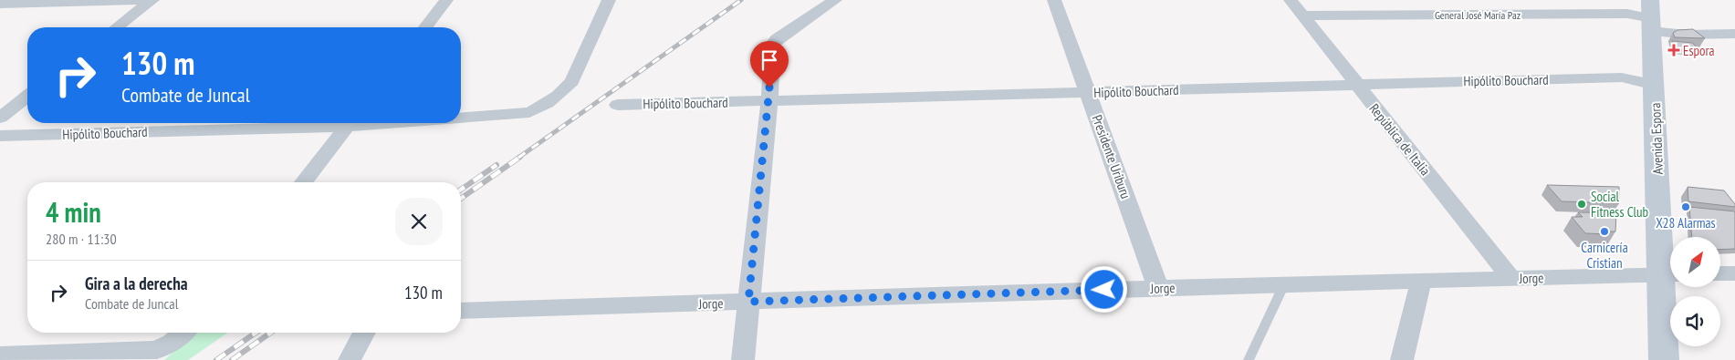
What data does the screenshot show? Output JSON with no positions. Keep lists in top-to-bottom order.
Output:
{
  "streets": {
    "main road": ["Avenida Espora"],
    "street": [
      "General José María Paz",
      "Hipólito Bouchard",
      "República de Italia",
      "Presidente Uriburu",
      "Jorge"
    ]
  },
  "crossings": [
    ["General José María Paz", "Avenida Espora"],
    ["General José María Paz", "República de Italia"],
    ["Hipólito Bouchard", "Avenida Espora"],
    ["Hipólito Bouchard", "República de Italia"],
    ["Hipólito Bouchard", "Presidente Uriburu"],
    ["Avenida Espora", "Jorge"],
    ["República de Italia", "Jorge"],
    ["Presidente Uriburu", "Jorge"]
  ],
  "places": {
    "health": ["Espora"],
    "other": ["Social Fitness Club", "X28 Alarmas", "Carnicería Cristian"]
  },
  "north": "top right",
  "page": {
    "turn": ["130 m", "Combate de Juncal"],
    "heading": ["4 min", "280 m · 11:30"],
    "list": [
      {
        "name": "Gira a la derecha",
        "note": "Combate de Juncal",
        "value": "130 m"
      }
    ]
  }
}
